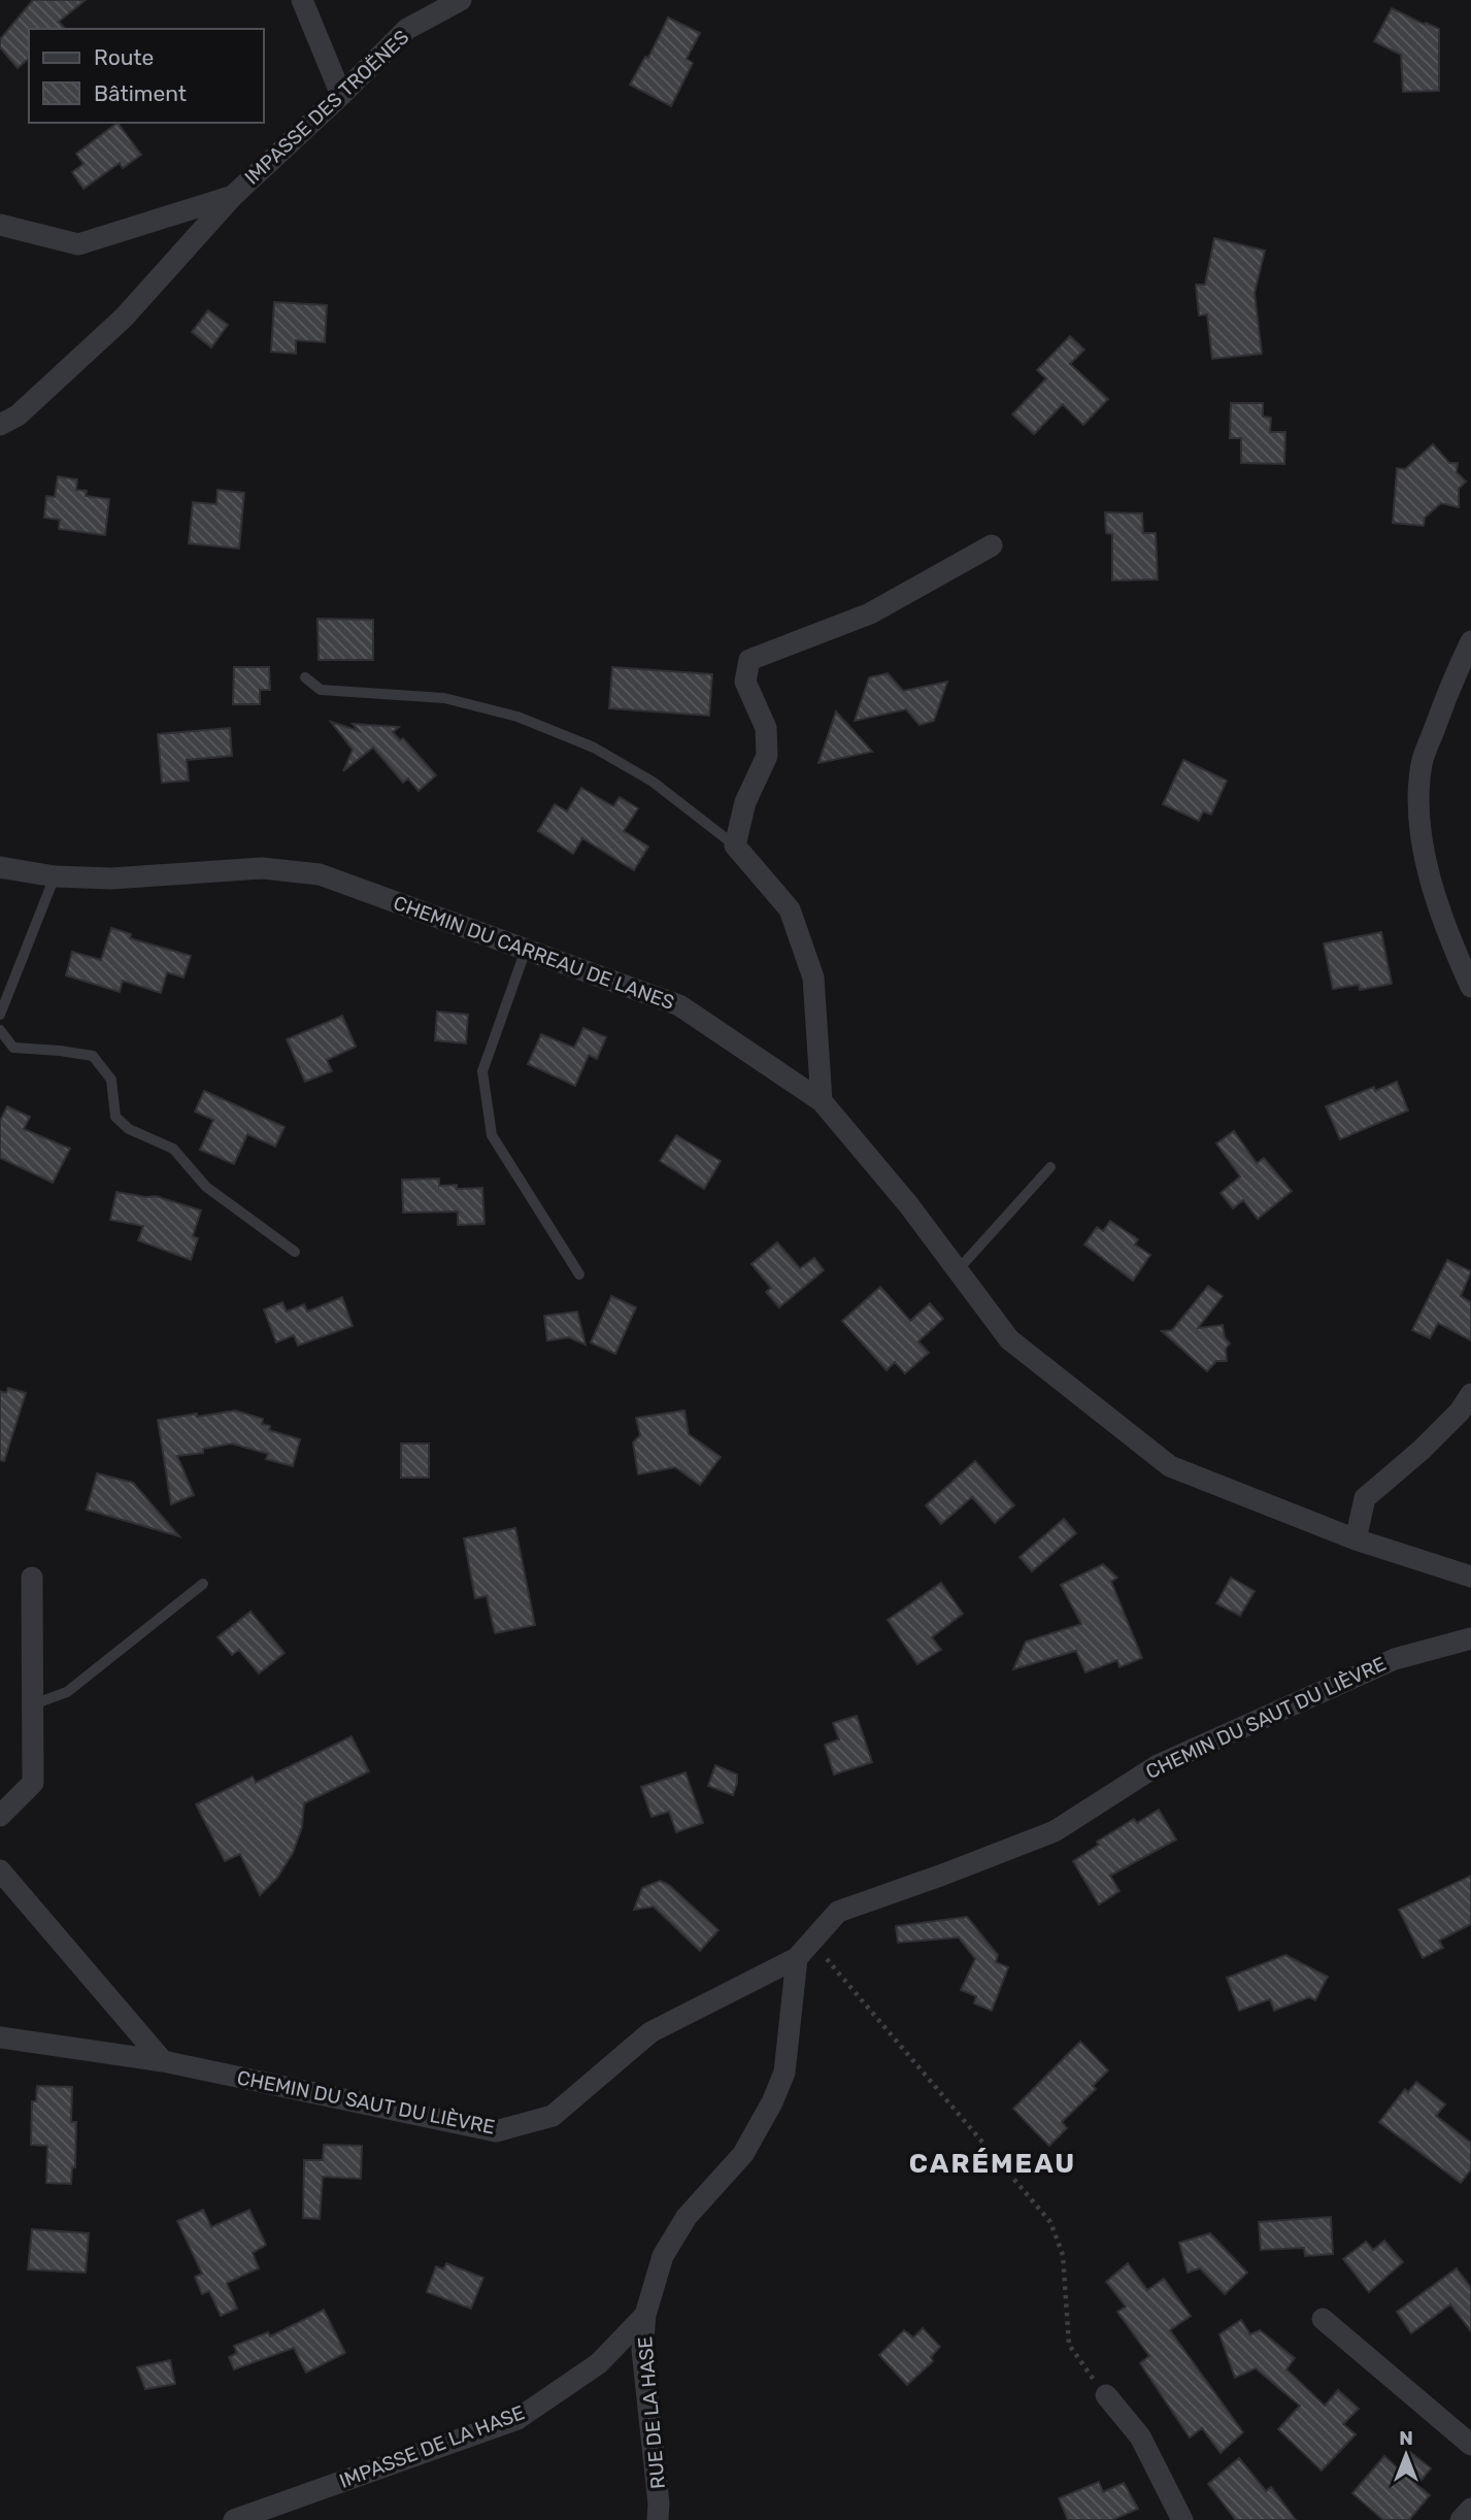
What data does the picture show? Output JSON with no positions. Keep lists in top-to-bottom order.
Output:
{
  "streets": {
    "street": [
      "IMPASSE DES TROËNES",
      "CHEMIN DU CARREAU DE LANES",
      "CHEMIN DU SAUT DU LIÈVRE",
      "RUE DE LA HASE",
      "IMPASSE DE LA HASE"
    ]
  },
  "crossings": [
    ["CHEMIN DU SAUT DU LIÈVRE", "RUE DE LA HASE"],
    ["RUE DE LA HASE", "IMPASSE DE LA HASE"]
  ],
  "districts": ["CARÉMEAU"],
  "legend": ["Route", "Bâtiment"],
  "north": "top"
}
